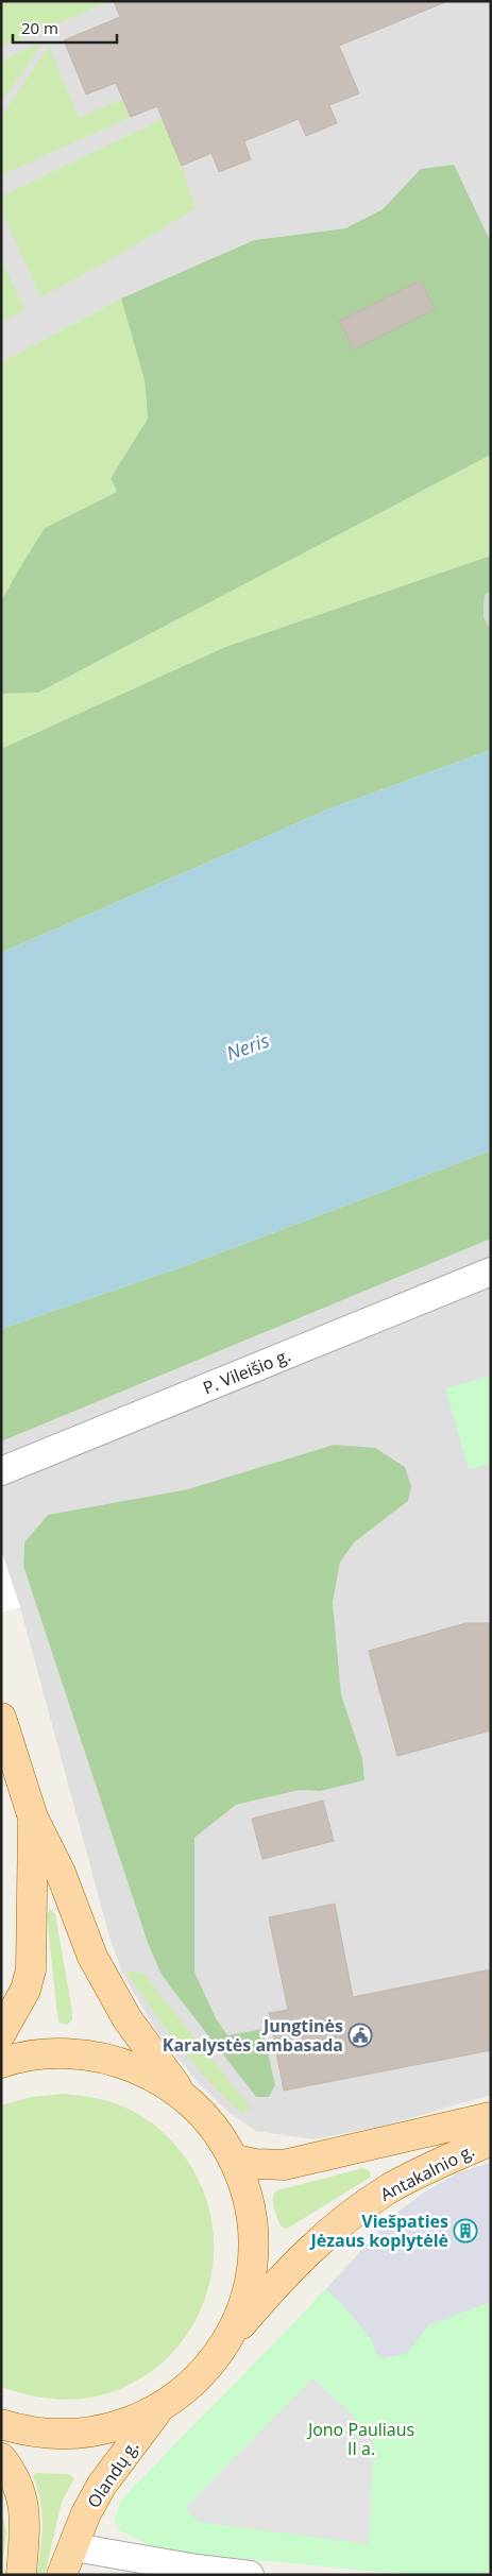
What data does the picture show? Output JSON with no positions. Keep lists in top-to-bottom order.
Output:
{
  "streets": {
    "main road": ["Antakalnio g.", "Olandų g."],
    "street": ["P. Vileišio g."]
  },
  "water": ["Neris"],
  "parks": ["Jono Pauliaus II a."],
  "places": {
    "public building": ["Jungtinės Karalystės ambasada"],
    "building": ["Viešpaties Jėzaus koplytėlė"]
  },
  "scale_bar": "20 m"
}
